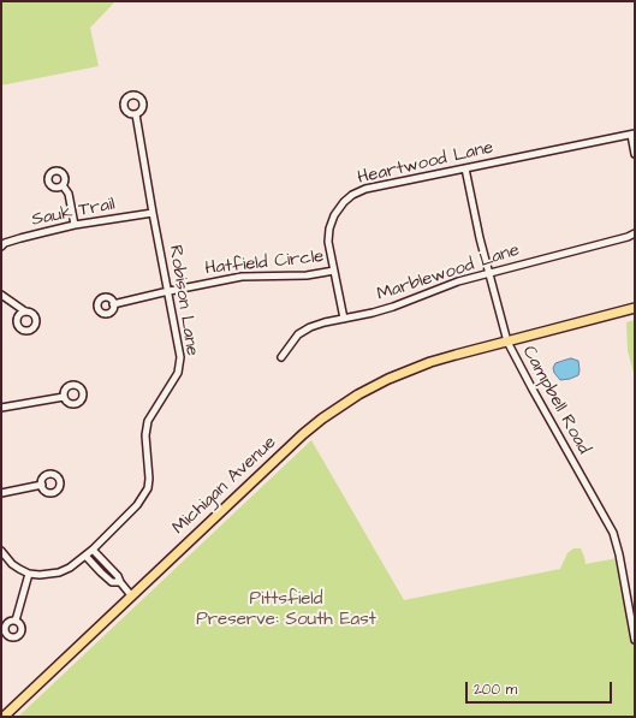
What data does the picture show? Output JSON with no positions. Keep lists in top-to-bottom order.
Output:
{
  "streets": {
    "highway": ["Michigan Avenue"],
    "street": [
      "Heartwood Lane",
      "Sauk Trail",
      "Hatfield Circle",
      "Marblewood Lane",
      "Robison Lane",
      "Campbell Road"
    ]
  },
  "crossings": [
    ["Heartwood Lane", "Hatfield Circle"],
    ["Heartwood Lane", "Marblewood Lane"],
    ["Heartwood Lane", "Campbell Road"],
    ["Sauk Trail", "Robison Lane"],
    ["Hatfield Circle", "Robison Lane"],
    ["Marblewood Lane", "Campbell Road"],
    ["Campbell Road", "Michigan Avenue"]
  ],
  "parks": ["Pittsfield Preserve: South East"],
  "scale_bar": "200 m"
}
